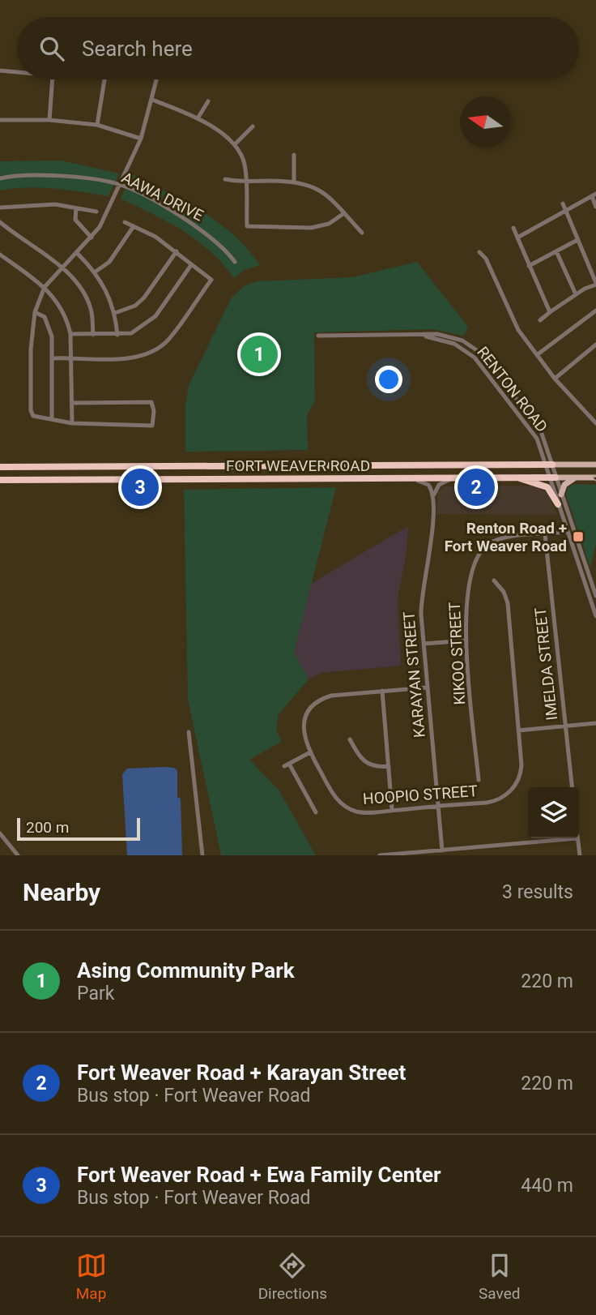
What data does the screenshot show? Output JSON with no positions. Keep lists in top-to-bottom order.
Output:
{
  "streets": {
    "highway": ["FORT WEAVER ROAD"],
    "street": [
      "AAWA DRIVE",
      "RENTON ROAD",
      "KIKOO STREET",
      "IMELDA STREET",
      "KARAYAN STREET",
      "HOOPIO STREET"
    ]
  },
  "crossings": [
    ["RENTON ROAD", "FORT WEAVER ROAD"],
    ["RENTON ROAD", "KIKOO STREET"],
    ["KIKOO STREET", "IMELDA STREET"],
    ["KARAYAN STREET", "HOOPIO STREET"]
  ],
  "places": {
    "transit": ["Renton Road + Fort Weaver Road"]
  },
  "scale_bar": "200 m",
  "north": "left",
  "page": {
    "search": "Search here",
    "pins": ["1", "2", "3"],
    "scale": "200 m",
    "heading": ["Nearby", "3 results"],
    "list": [
      {
        "mark": "1",
        "name": "Asing Community Park",
        "note": "Park",
        "value": "220 m"
      },
      {
        "mark": "2",
        "name": "Fort Weaver Road + Karayan Street",
        "note": "Bus stop · Fort Weaver Road",
        "value": "220 m"
      },
      {
        "mark": "3",
        "name": "Fort Weaver Road + Ewa Family Center",
        "note": "Bus stop · Fort Weaver Road",
        "value": "440 m"
      }
    ],
    "nav": ["Map", "Directions", "Saved"]
  }
}
